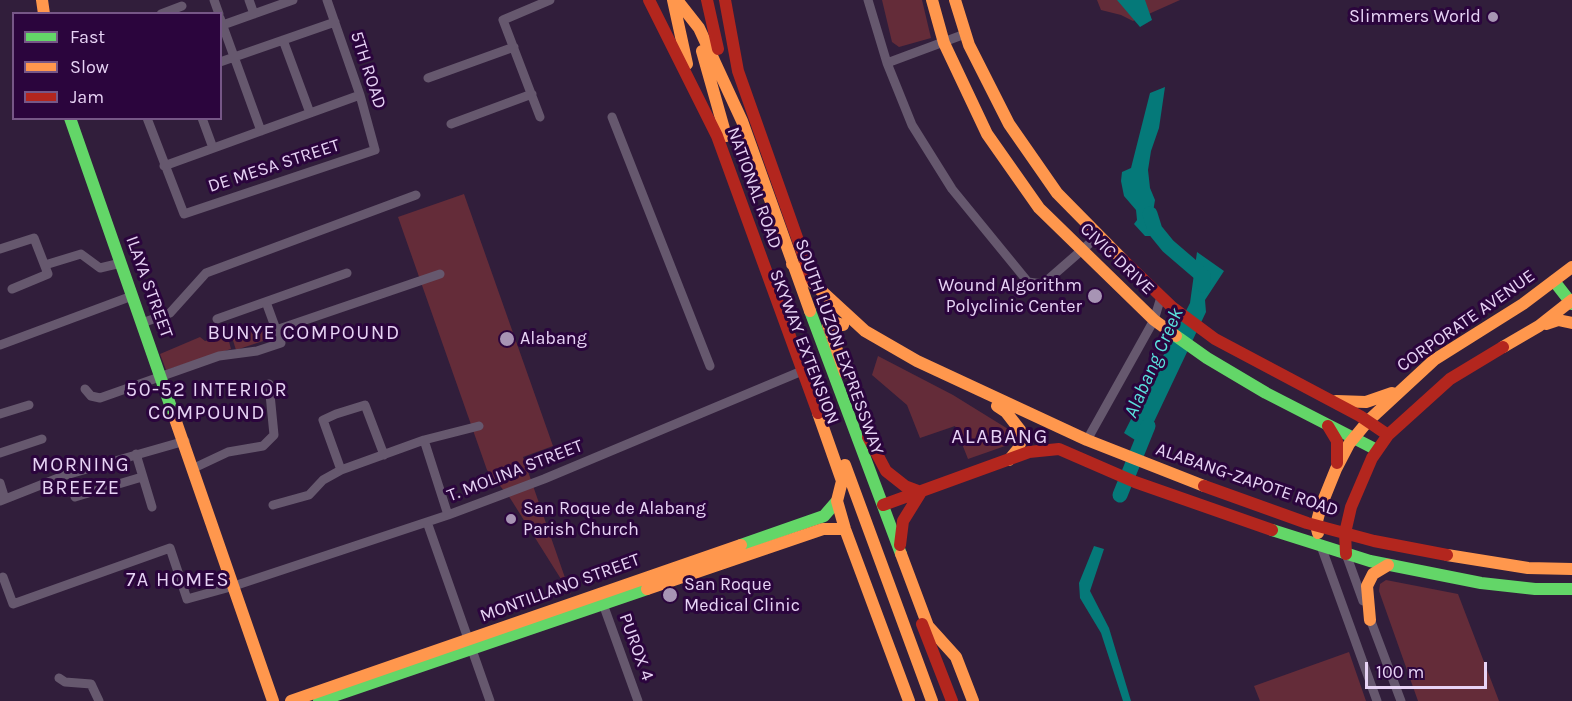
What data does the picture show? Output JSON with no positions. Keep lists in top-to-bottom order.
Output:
{
  "streets": {
    "main road": [
      "NATIONAL ROAD",
      "CIVIC DRIVE",
      "ILAYA STREET",
      "CORPORATE AVENUE",
      "SKYWAY EXTENSION",
      "SOUTH LUZON EXPRESSWAY",
      "ALABANG-ZAPOTE ROAD",
      "MONTILLANO STREET"
    ],
    "street": [
      "5TH ROAD",
      "DE MESA STREET",
      "T. MOLINA STREET",
      "PUROX 4"
    ]
  },
  "crossings": [
    ["5TH ROAD", "DE MESA STREET"],
    ["NATIONAL ROAD", "SKYWAY EXTENSION"],
    ["NATIONAL ROAD", "SOUTH LUZON EXPRESSWAY"],
    ["NATIONAL ROAD", "T. MOLINA STREET"],
    ["NATIONAL ROAD", "ALABANG-ZAPOTE ROAD"],
    ["CIVIC DRIVE", "CORPORATE AVENUE"],
    ["ILAYA STREET", "T. MOLINA STREET"],
    ["CORPORATE AVENUE", "ALABANG-ZAPOTE ROAD"],
    ["SKYWAY EXTENSION", "SOUTH LUZON EXPRESSWAY"],
    ["MONTILLANO STREET", "PUROX 4"]
  ],
  "districts": [
    "BUNYE COMPOUND",
    "50-52 INTERIOR COMPOUND",
    "ALABANG",
    "MORNING BREEZE",
    "7A HOMES"
  ],
  "water": ["Alabang Creek"],
  "places": [
    "Slimmers World",
    "Wound Algorithm Polyclinic Center",
    "Alabang",
    "San Roque de Alabang Parish Church",
    "San Roque Medical Clinic"
  ],
  "legend": ["Fast", "Slow", "Jam"],
  "scale_bar": "100 m"
}
